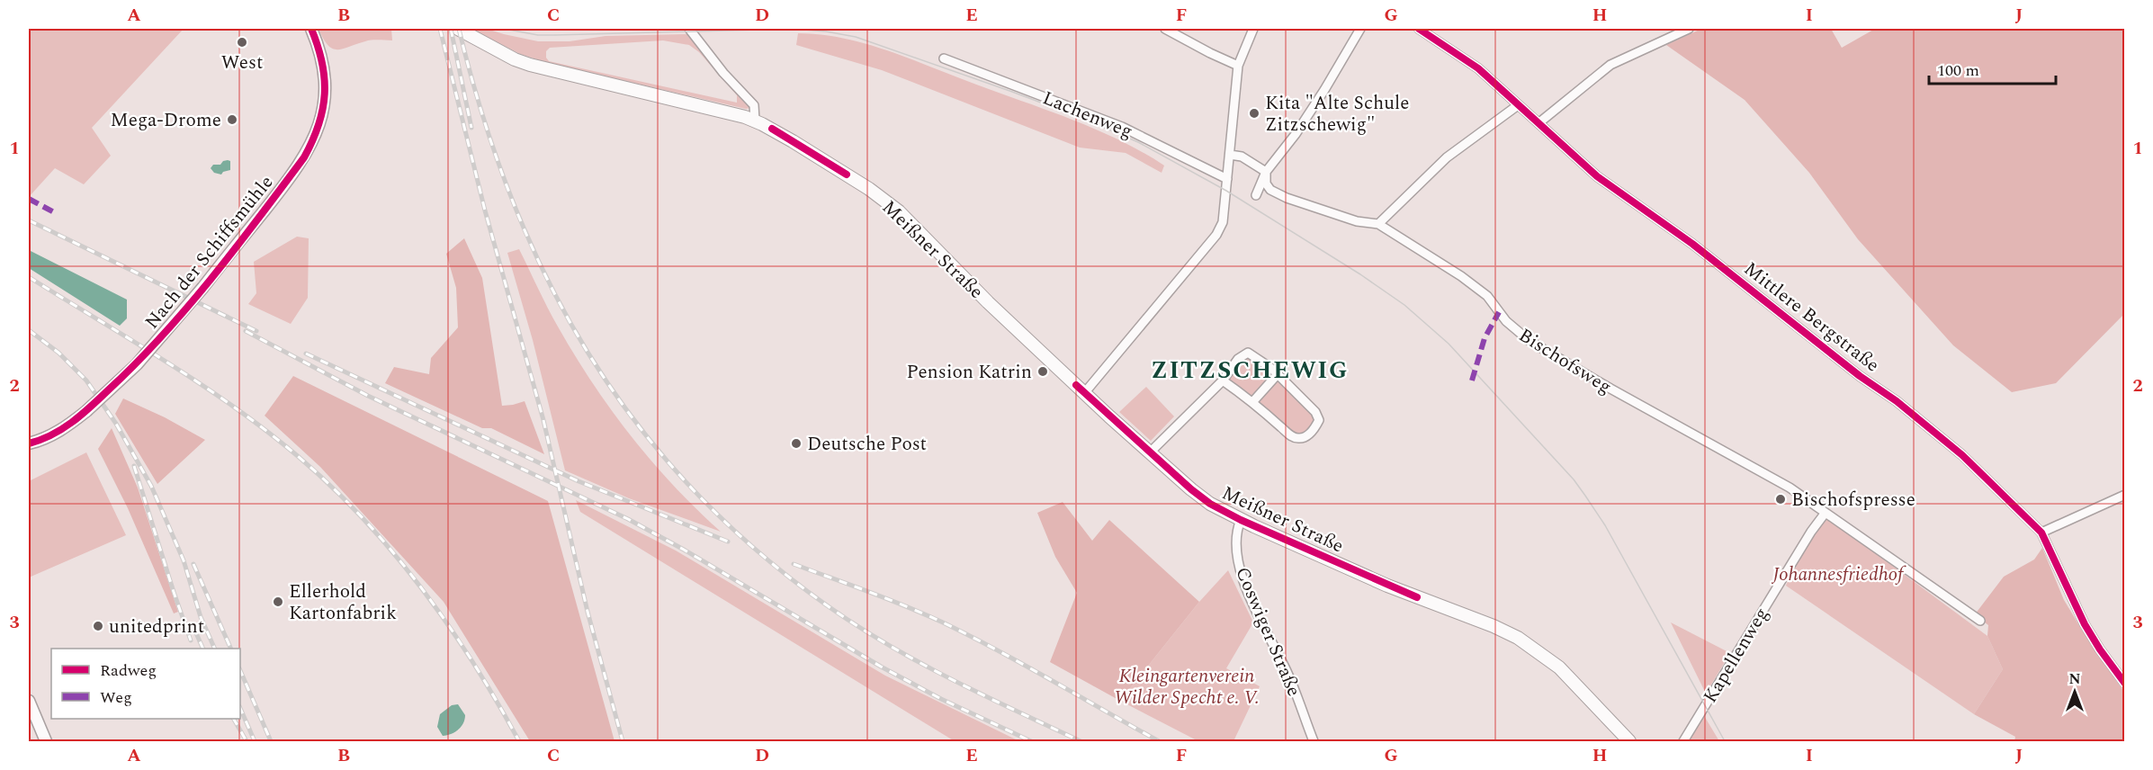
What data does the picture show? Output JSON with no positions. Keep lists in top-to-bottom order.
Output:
{
  "streets": {
    "main road": ["Meißner Straße"],
    "street": [
      "Lachenweg",
      "Nach der Schiffsmühle",
      "Mittlere Bergstraße",
      "Bischofsweg",
      "Coswiger Straße",
      "Kapellenweg"
    ]
  },
  "crossings": [
    ["Meißner Straße", "Coswiger Straße"],
    ["Bischofsweg", "Kapellenweg"]
  ],
  "districts": ["ZITZSCHEWIG"],
  "parks": ["Johannesfriedhof", "Kleingartenverein Wilder Specht e. V."],
  "places": [
    "West",
    "Kita \"Alte Schule Zitzschewig\"",
    "Mega-Drome",
    "Pension Katrin",
    "Deutsche Post",
    "Bischofspresse",
    "Ellerhold Kartonfabrik",
    "unitedprint"
  ],
  "legend": ["Radweg", "Weg"],
  "scale_bar": "100 m",
  "north": "top",
  "grid": {
    "columns": [
      "A",
      "B",
      "C",
      "D",
      "E",
      "F",
      "G",
      "H",
      "I",
      "J"
    ],
    "rows": ["1", "2", "3"]
  }
}
